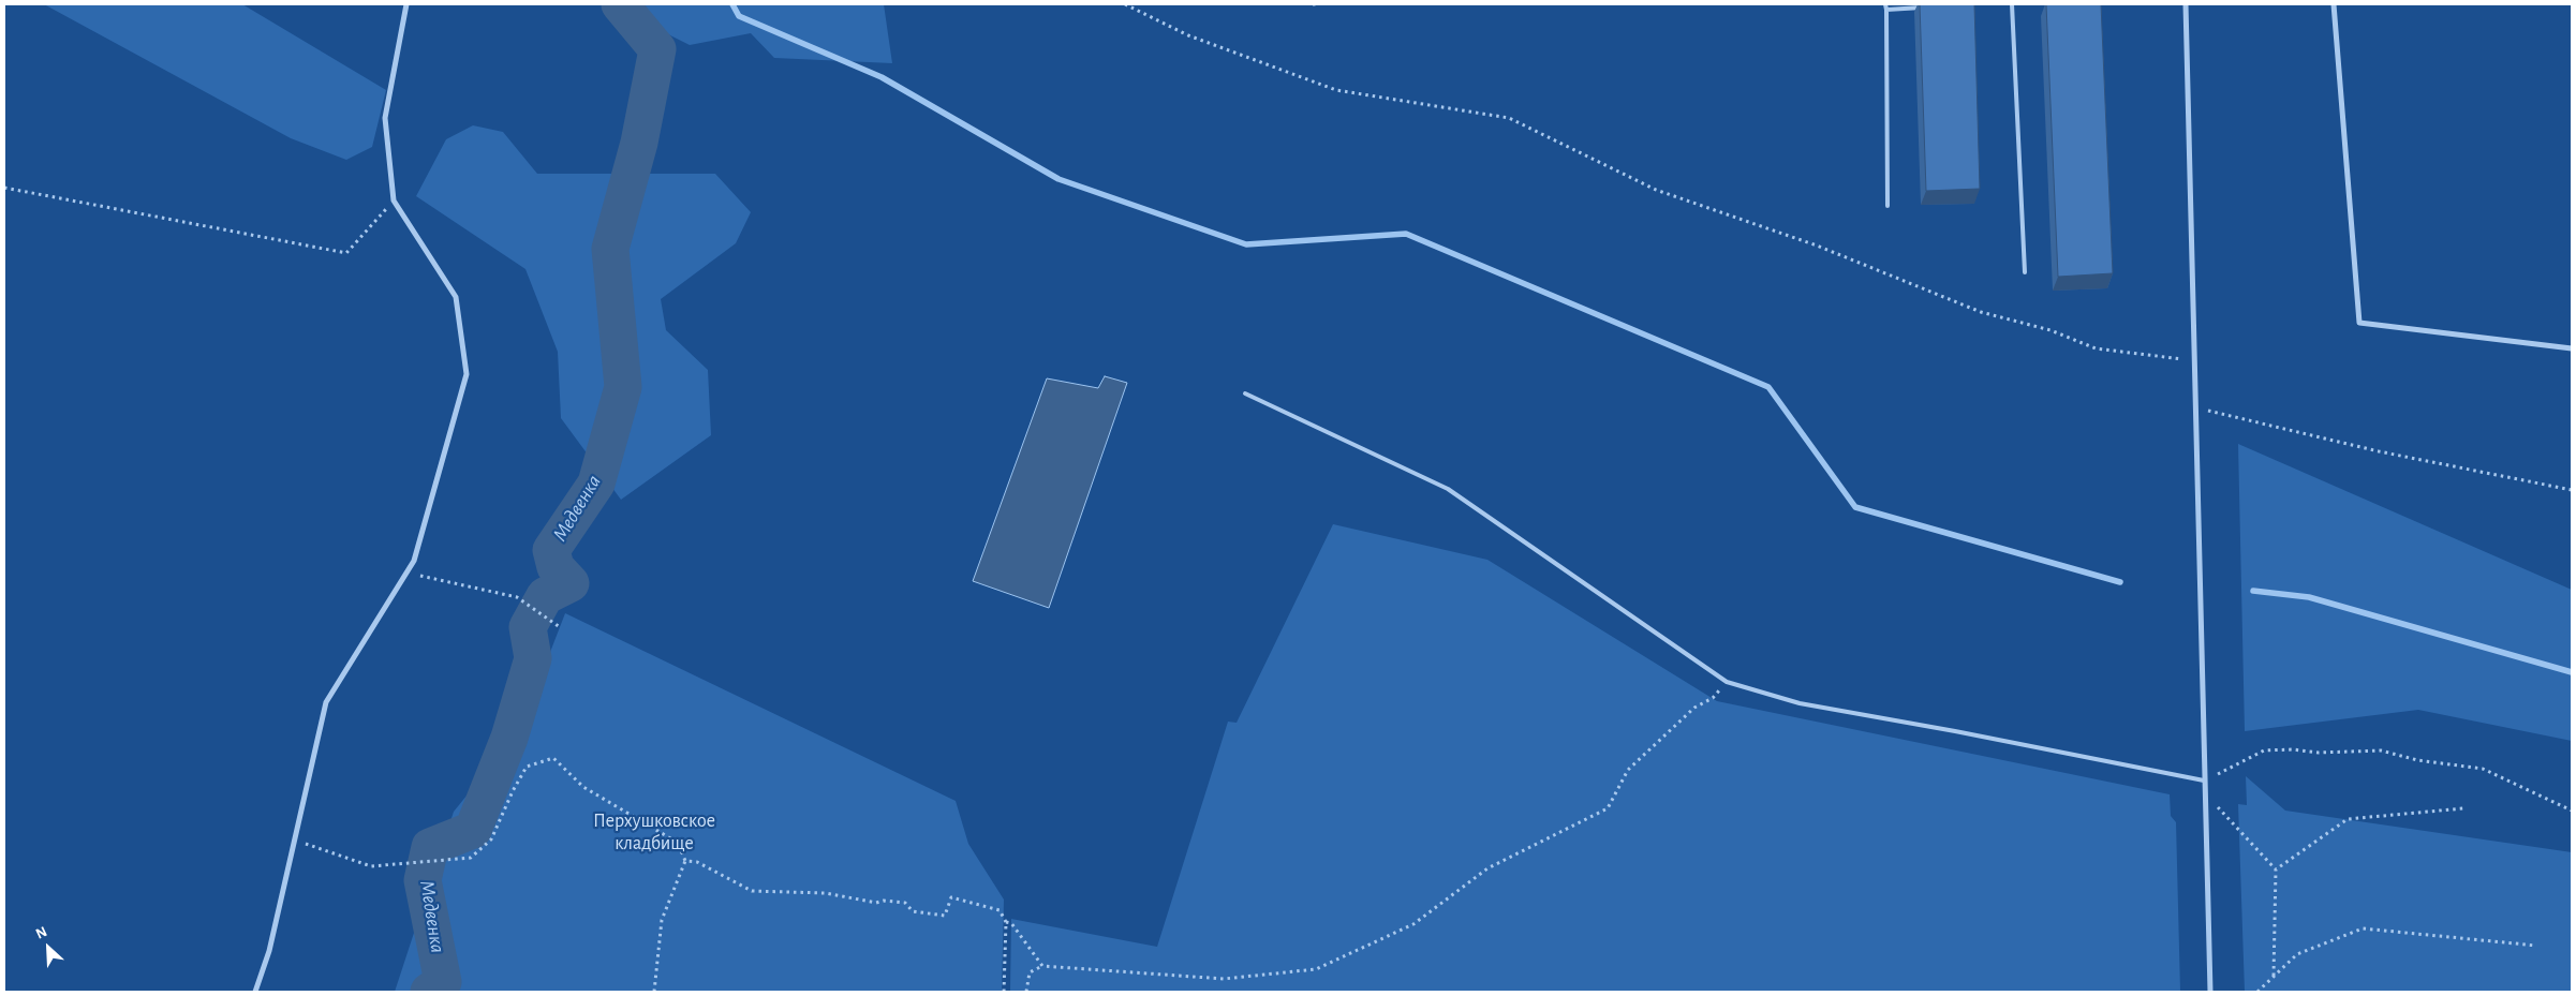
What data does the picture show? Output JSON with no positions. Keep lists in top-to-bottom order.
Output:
{
  "water": ["Медвенка"],
  "parks": ["Перхушковское кладбище"],
  "north": "top left"
}
